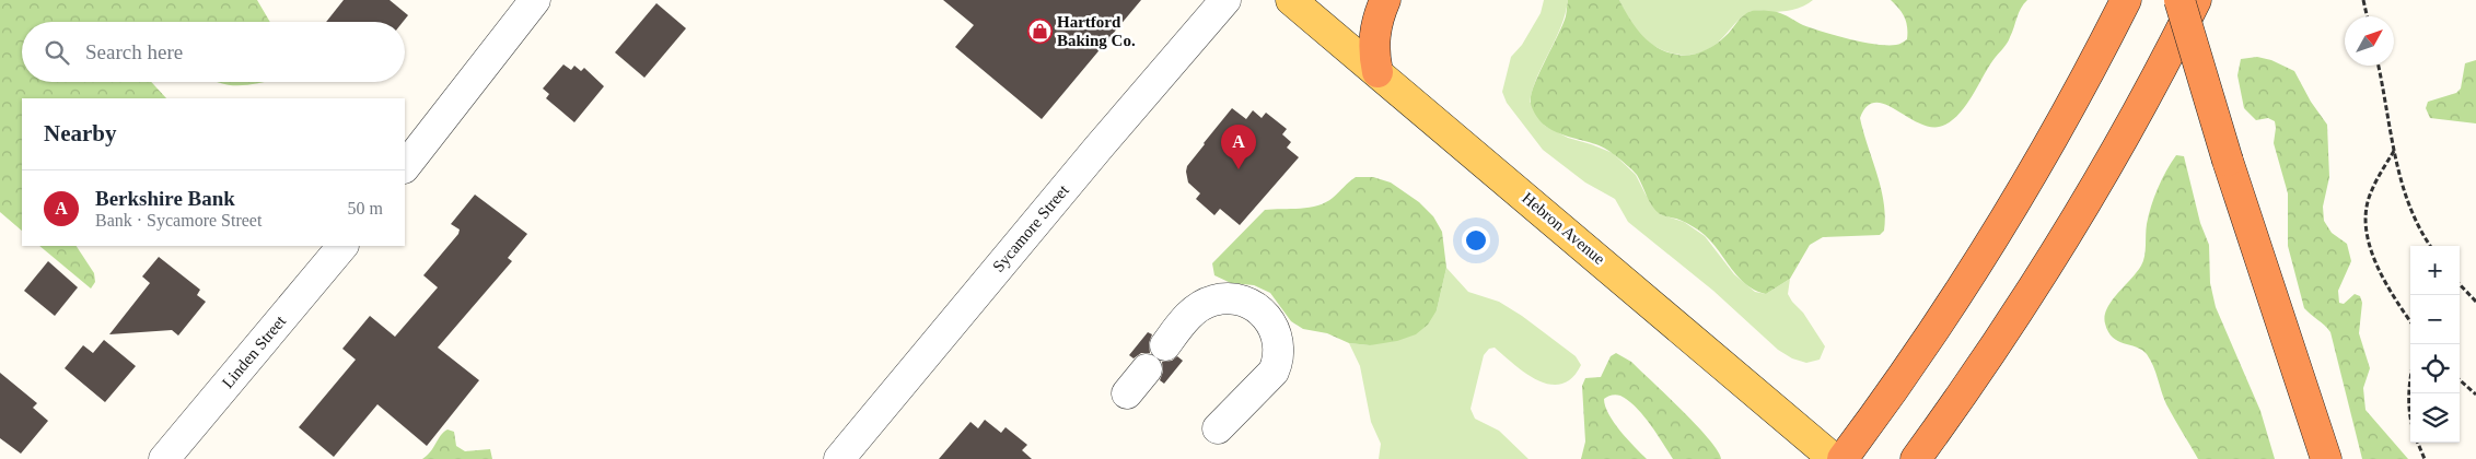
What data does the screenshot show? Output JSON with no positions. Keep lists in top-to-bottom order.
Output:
{
  "streets": {
    "main road": ["Hebron Avenue"],
    "street": ["Sycamore Street", "Linden Street"]
  },
  "places": {
    "shop": ["Hartford Baking Co."]
  },
  "north": "top right",
  "page": {
    "search": "Search here",
    "heading": "Nearby",
    "pins": "A",
    "list": [
      {
        "mark": "A",
        "name": "Berkshire Bank",
        "note": "Bank · Sycamore Street",
        "value": "50 m"
      }
    ],
    "map_buttons": ["+", "−"]
  }
}
